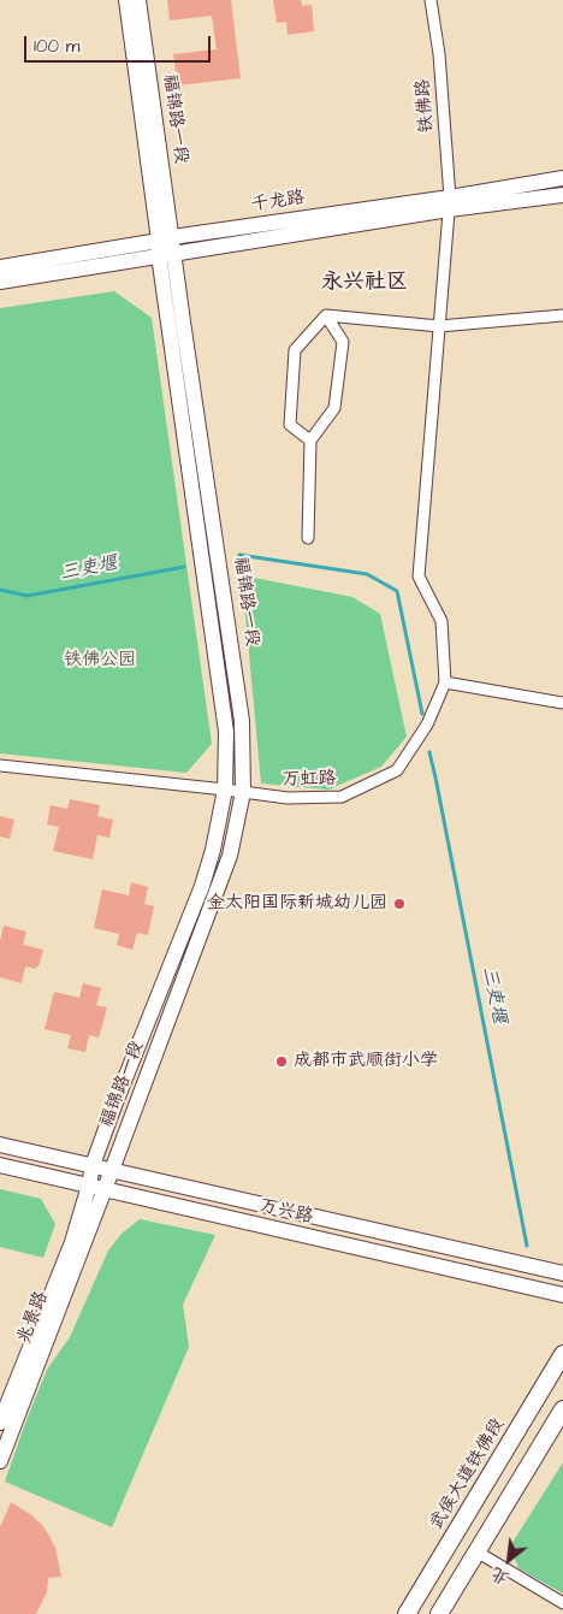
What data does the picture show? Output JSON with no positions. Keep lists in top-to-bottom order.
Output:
{
  "streets": {
    "main road": ["武侯大道铁佛段"],
    "street": [
      "铁佛路",
      "福锦路一段",
      "千龙路",
      "万虹路",
      "万兴路",
      "兆景路"
    ]
  },
  "crossings": [
    ["铁佛路", "千龙路"],
    ["铁佛路", "万虹路"],
    ["福锦路一段", "千龙路"],
    ["福锦路一段", "万虹路"],
    ["福锦路一段", "万兴路"],
    ["福锦路一段", "兆景路"],
    ["万兴路", "兆景路"]
  ],
  "districts": ["永兴社区"],
  "water": ["三吏堰"],
  "parks": ["铁佛公园"],
  "places": ["金太阳国际新城幼儿园", "成都市武顺街小学"],
  "scale_bar": "100 m",
  "north": "bottom left"
}
